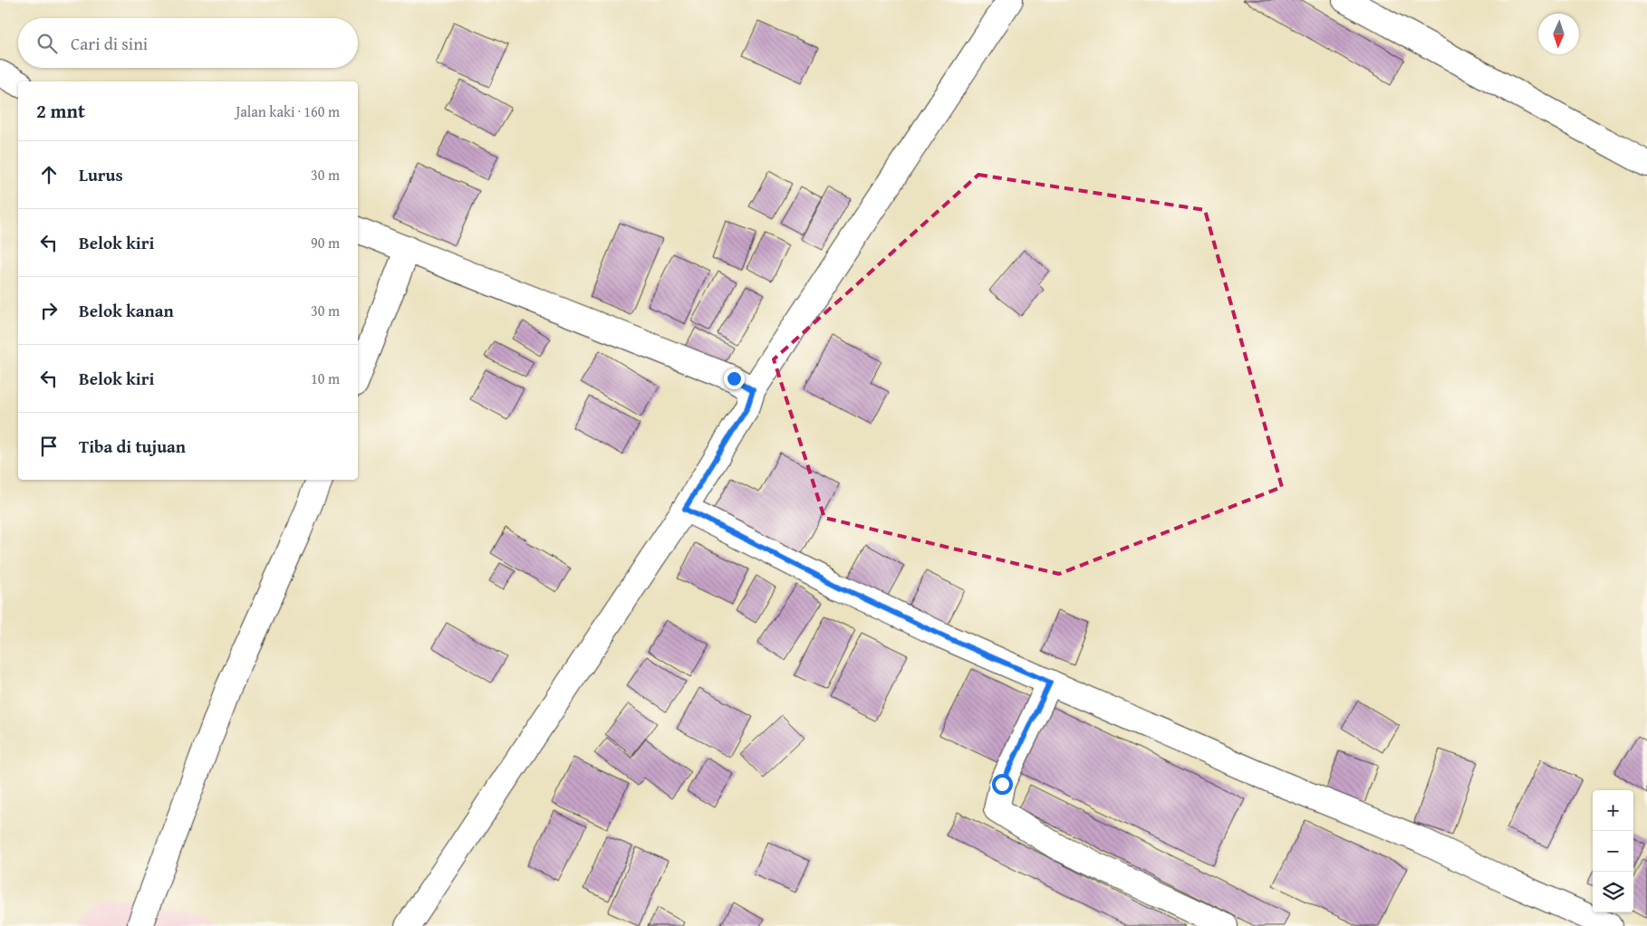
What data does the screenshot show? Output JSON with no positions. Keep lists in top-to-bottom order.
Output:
{
  "north": "bottom",
  "page": {
    "search": "Cari di sini",
    "heading": ["2 mnt", "Jalan kaki · 160 m"],
    "list": [
      ["Lurus", "30 m"],
      ["Belok kiri", "90 m"],
      ["Belok kanan", "30 m"],
      ["Belok kiri", "10 m"],
      "Tiba di tujuan"
    ],
    "map_buttons": ["+", "−"]
  }
}
